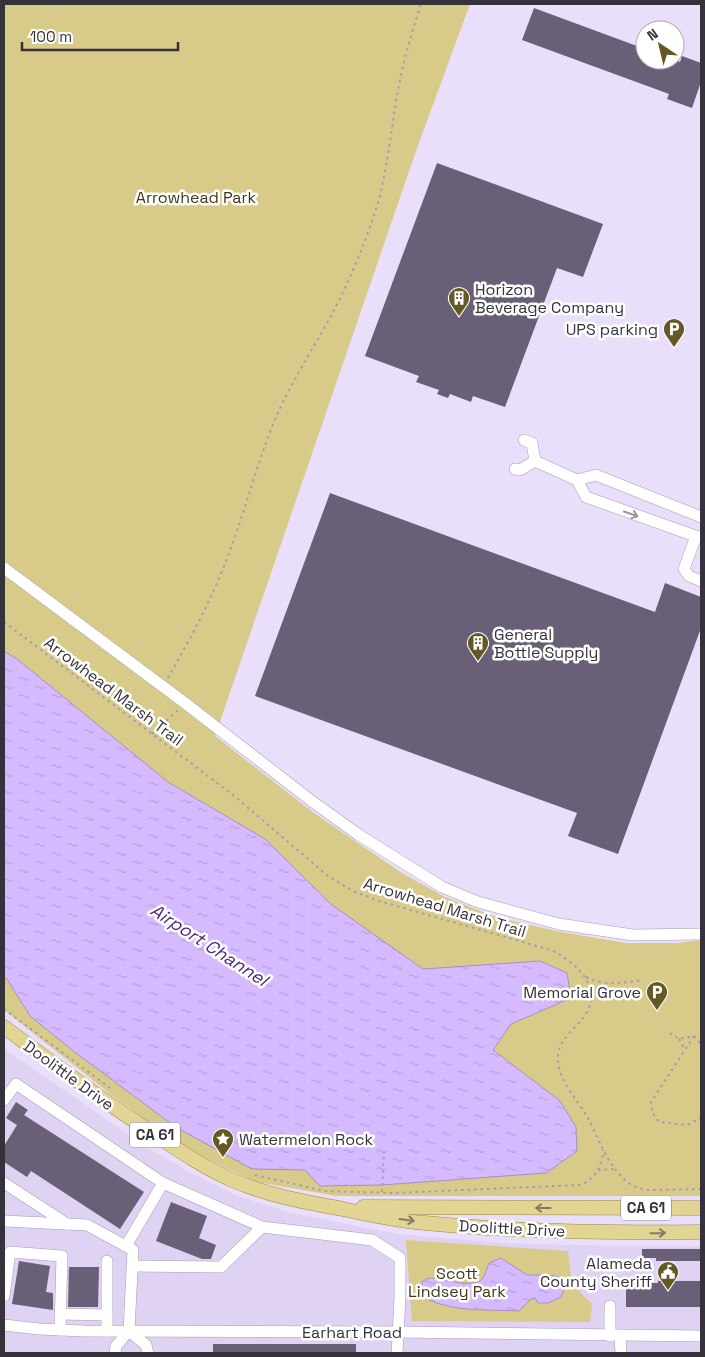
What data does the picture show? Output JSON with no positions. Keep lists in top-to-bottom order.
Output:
{
  "streets": {
    "main road": ["Doolittle Drive", "CA 61"],
    "street": ["Earhart Road"],
    "path": ["Arrowhead Marsh Trail"]
  },
  "water": ["Airport Channel"],
  "parks": ["Arrowhead Park", "Scott Lindsey Park"],
  "places": {
    "building": ["Horizon Beverage Company", "General Bottle Supply"],
    "parking": ["UPS parking", "Memorial Grove"],
    "place": ["Watermelon Rock"],
    "public building": ["Alameda County Sheriff"]
  },
  "scale_bar": "100 m",
  "north": "top left"
}
